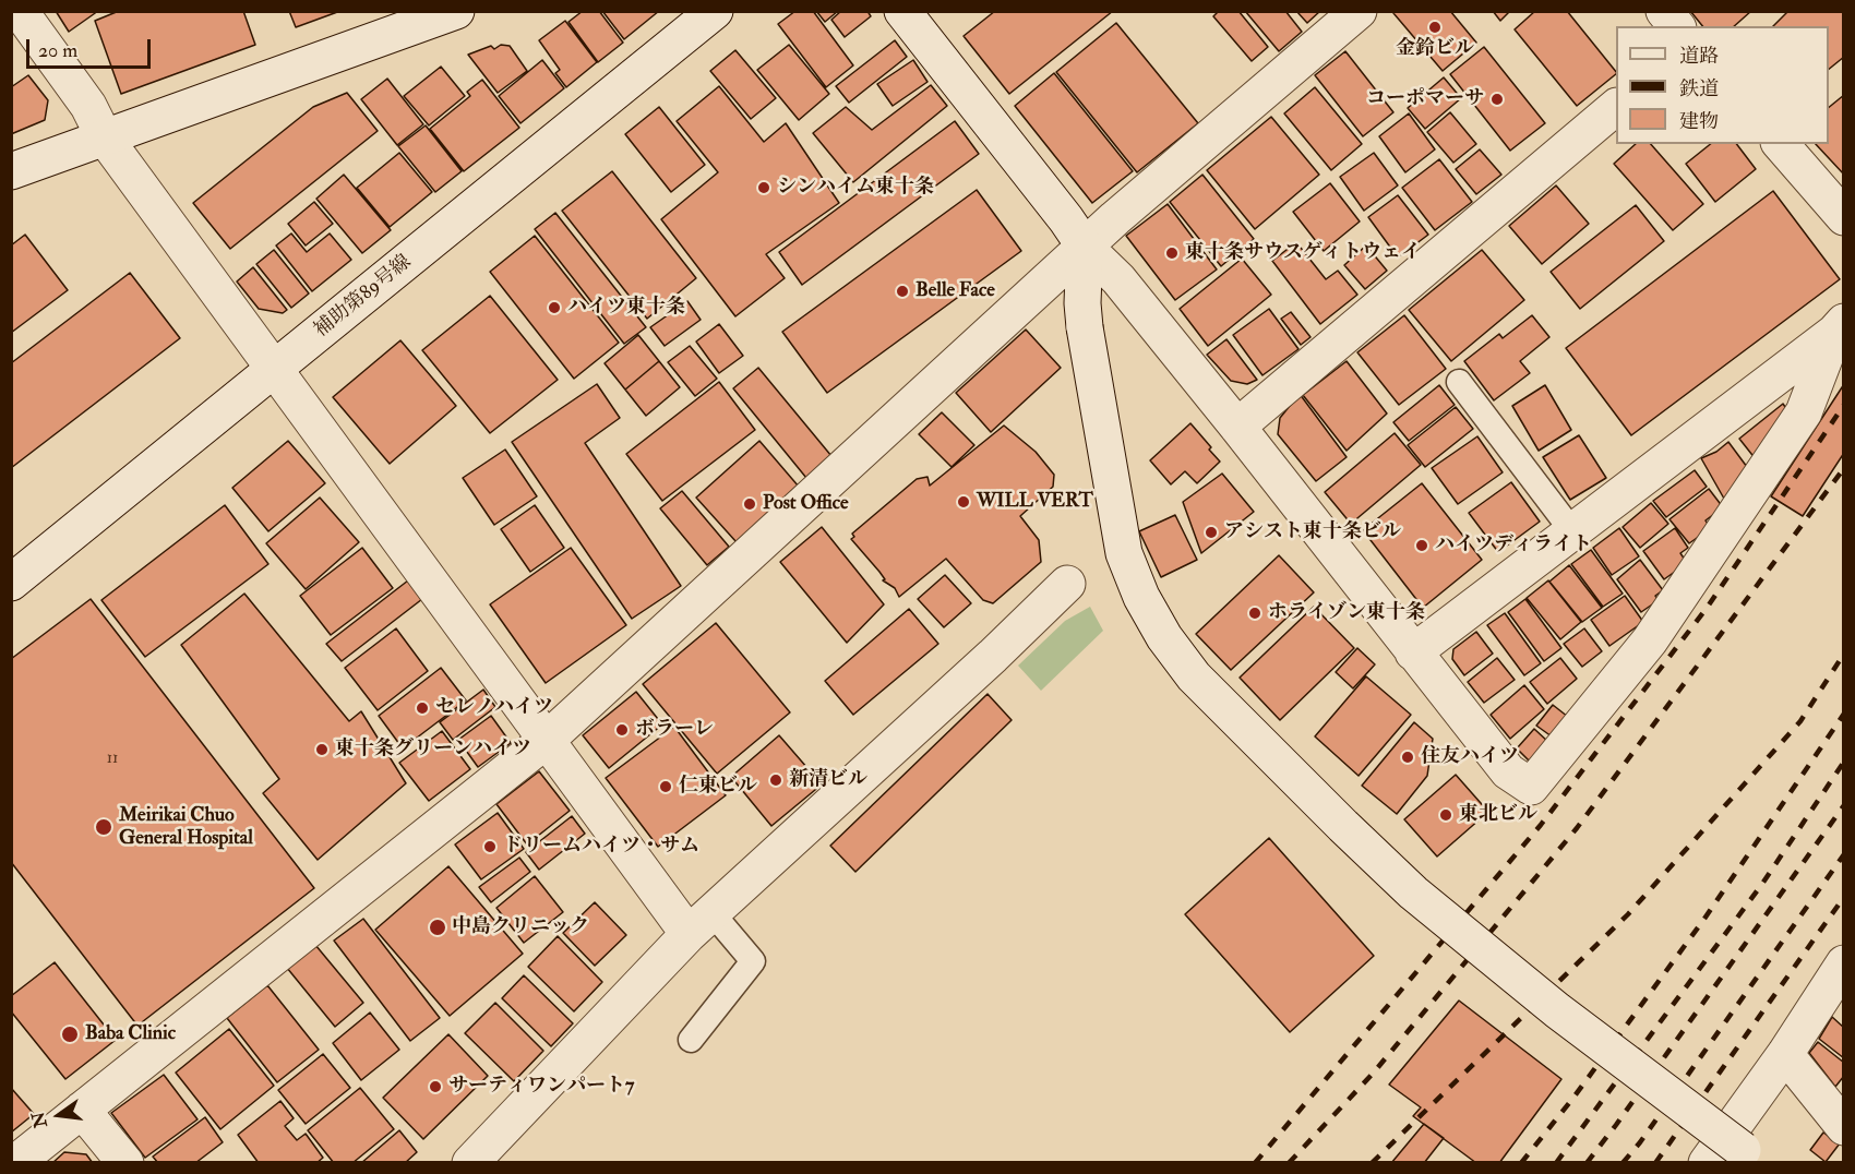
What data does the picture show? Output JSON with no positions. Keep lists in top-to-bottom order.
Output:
{
  "streets": {
    "street": ["補助第89号線"]
  },
  "places": [
    "金鈴ビル",
    "コーポマーサ",
    "シンハイム東十条",
    "東十条サウスゲィトウェイ",
    "Belle Face",
    "ハイツ東十条",
    "WILL VERT",
    "Post Office",
    "アシスト東十条ビル",
    "ハイツディライト",
    "ホライゾン東十条",
    "セレノハイツ",
    "ボラーレ",
    "東十条グリーンハイツ",
    "住友ハイツ",
    "新清ビル",
    "仁東ビル",
    "東北ビル",
    "Meirikai Chuo General Hospital",
    "ドリームハイツ・サム",
    "中島クリニック",
    "Baba Clinic",
    "サーティワンパート7"
  ],
  "house_numbers": ["11"],
  "legend": ["道路", "鉄道", "建物"],
  "scale_bar": "20 m",
  "north": "left"
}
